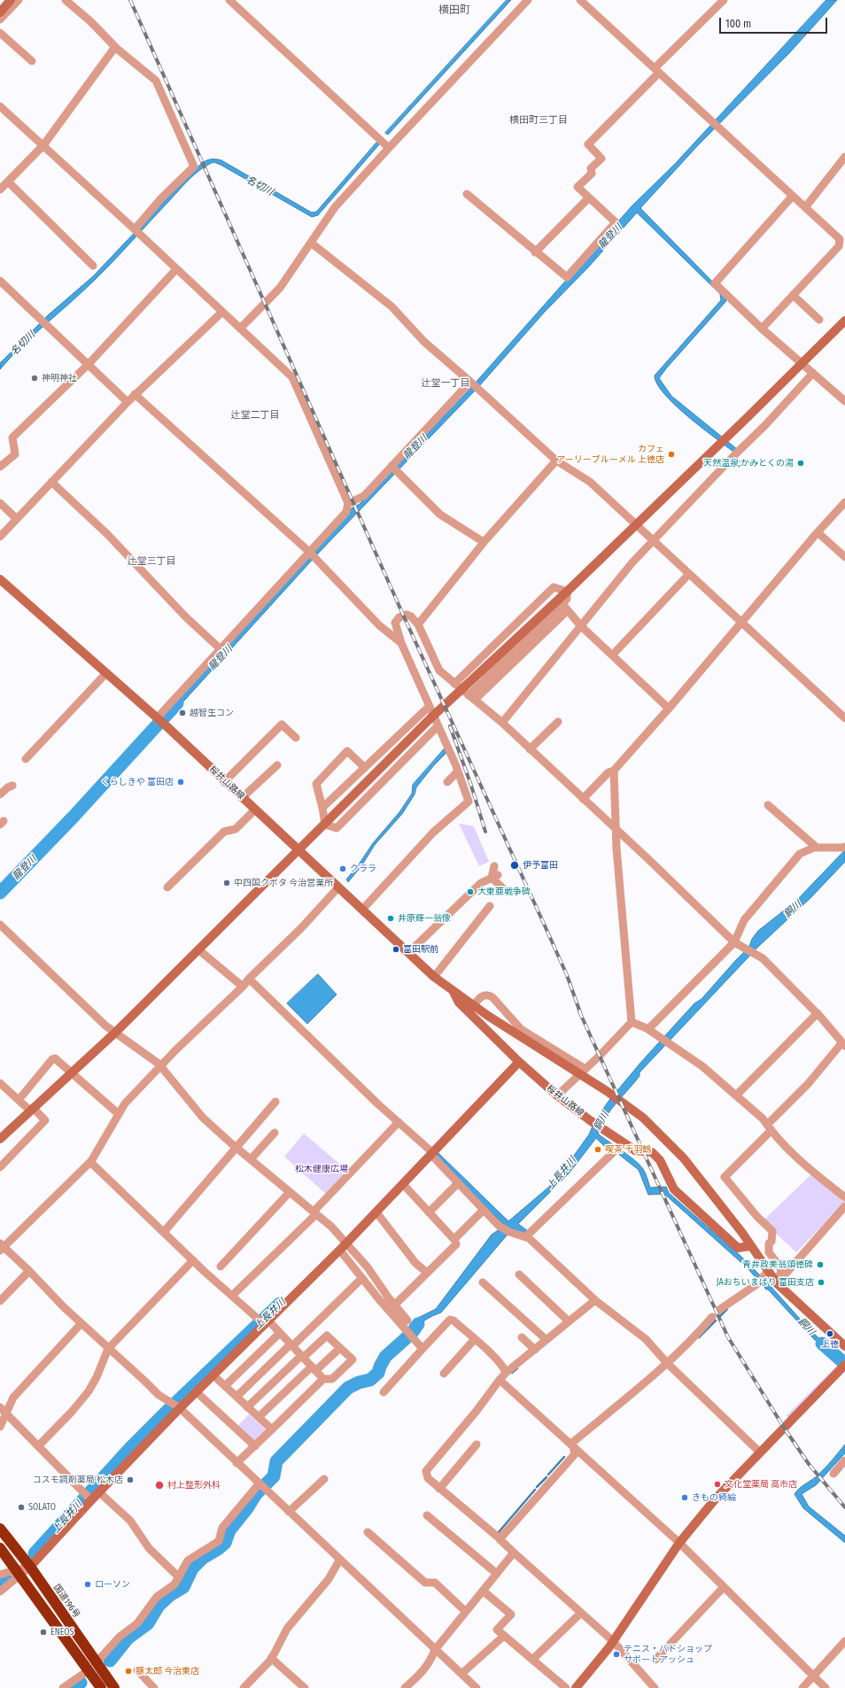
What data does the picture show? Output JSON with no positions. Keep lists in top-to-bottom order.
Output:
{
  "streets": {
    "highway": ["国道196号"],
    "street": ["桜井山路線"]
  },
  "districts": [
    "横田町",
    "横田町三丁目",
    "辻堂一丁目",
    "辻堂二丁目",
    "辻堂三丁目"
  ],
  "water": [
    "名切川",
    "龍登川",
    "銅川",
    "上長井川"
  ],
  "parks": ["松木健康広場"],
  "places": [
    "神明神社",
    "カフェ アーリーブルーメル 上徳店",
    "天然温泉;かみとくの湯",
    "越智生コン",
    "くらしきや 富田店",
    "伊予富田",
    "クララ",
    "中四国クボタ 今治営業所",
    "大東亜戦争碑",
    "井原輝一翁像",
    "富田駅前",
    "喫茶 千羽鶴",
    "青井政美翁頌徳碑",
    "JAおちいまばり 富田支店",
    "上徳",
    "コスモ調剤薬局 松木店",
    "文化堂薬局 高市店",
    "村上整形外科",
    "きもの綺綸",
    "SOLATO",
    "ローソン",
    "ENEOS",
    "テニス・バドショップ サポートアッシュ",
    "豚太郎 今治東店"
  ],
  "scale_bar": "100 m"
}
